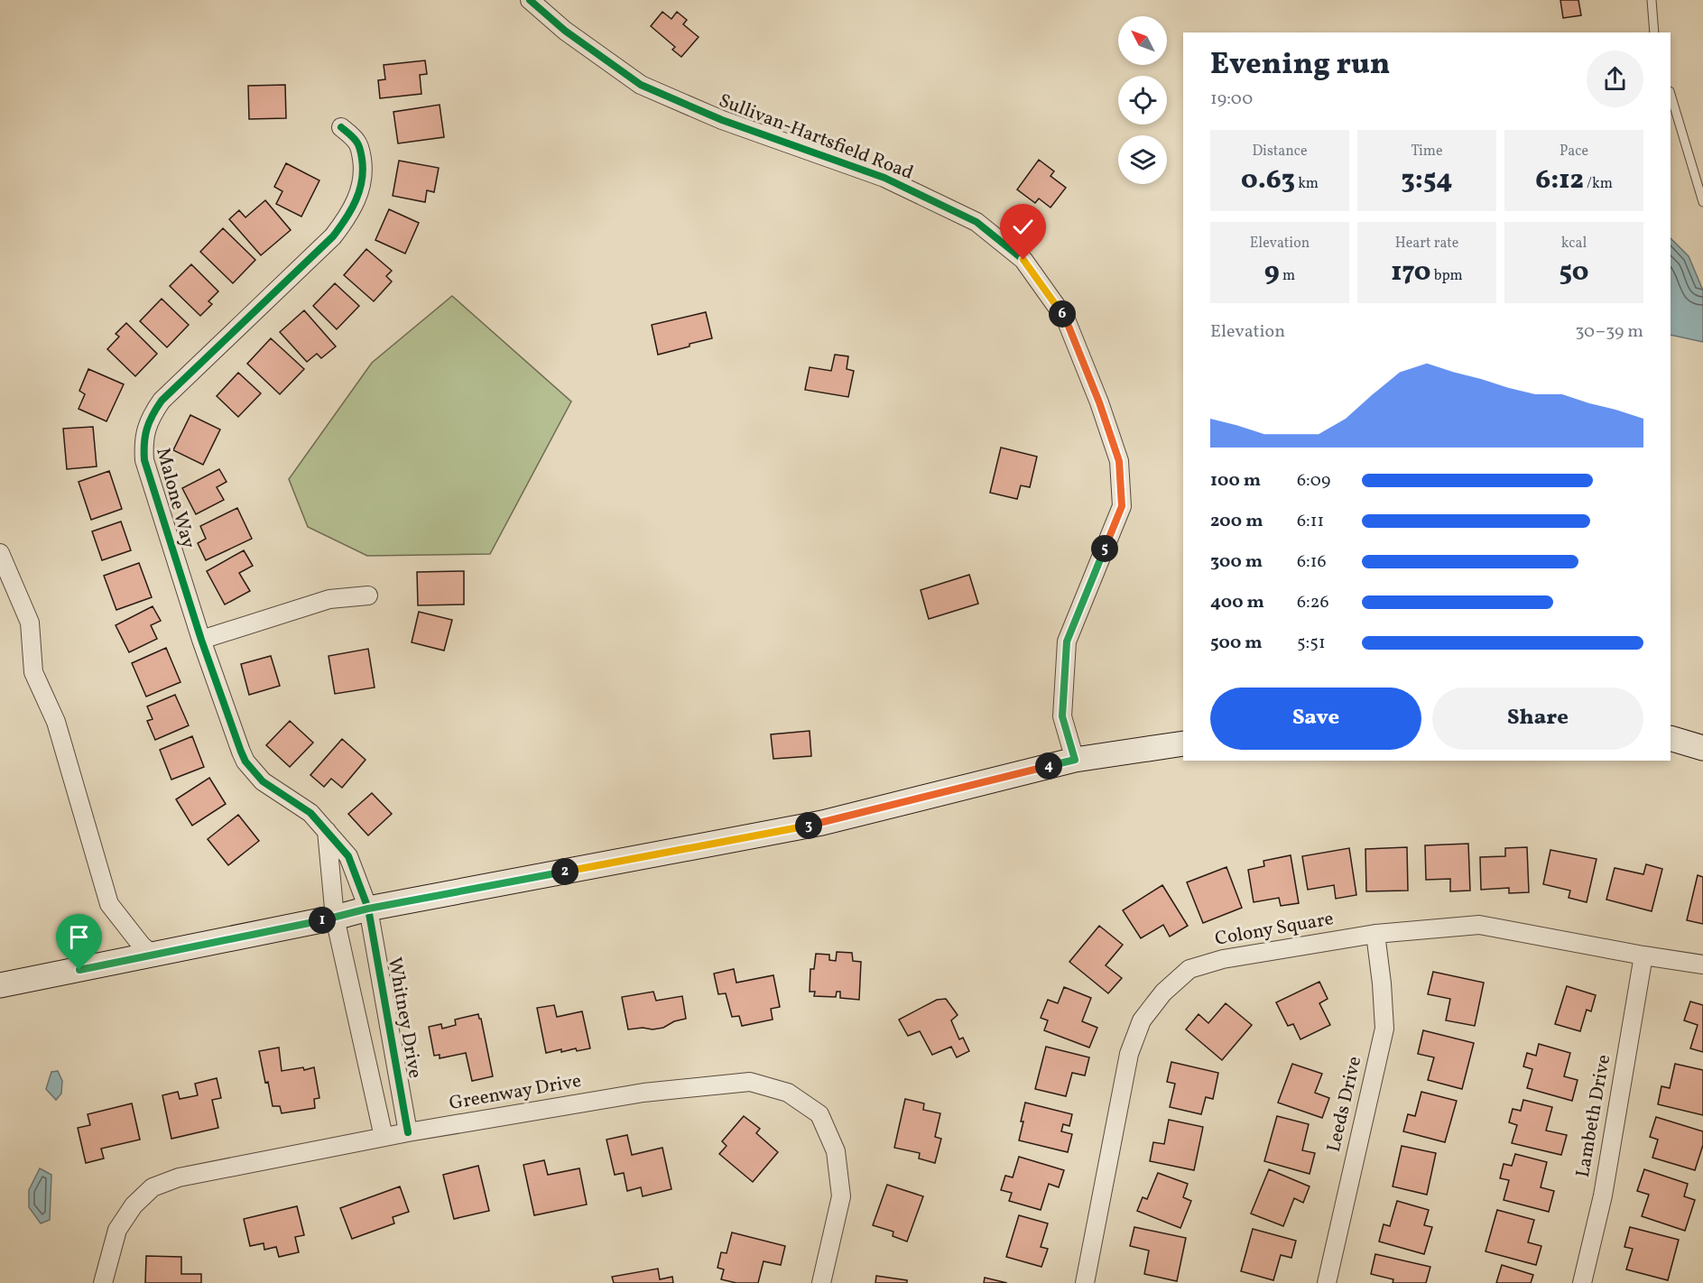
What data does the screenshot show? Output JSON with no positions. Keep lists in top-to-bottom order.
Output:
{
  "streets": {
    "street": [
      "Sullivan-Hartsfield Road",
      "Malone Way",
      "Colony Square",
      "Whitney Drive",
      "Greenway Drive",
      "Leeds Drive",
      "Lambeth Drive"
    ]
  },
  "crossings": [
    ["Malone Way", "Whitney Drive"],
    ["Colony Square", "Leeds Drive"],
    ["Colony Square", "Lambeth Drive"],
    ["Whitney Drive", "Greenway Drive"]
  ],
  "north": "top left",
  "page": {
    "heading": ["Evening run", "19:00"],
    "stats": [
      ["Distance", "0.63 km"],
      ["Time", "3:54"],
      ["Pace", "6:12 /km"],
      ["Elevation", "9 m"],
      ["Heart rate", "170 bpm"],
      ["kcal", "50"]
    ],
    "pins": [
      "6",
      "5",
      "4",
      "3",
      "2",
      "1"
    ],
    "chart": ["Elevation", "30–39 m"],
    "list": [
      {
        "name": "100 m",
        "note": "6:09"
      },
      {
        "name": "200 m",
        "note": "6:11"
      },
      {
        "name": "300 m",
        "note": "6:16"
      },
      {
        "name": "400 m",
        "note": "6:26"
      },
      {
        "name": "500 m",
        "note": "5:51"
      }
    ],
    "buttons": ["Save", "Share"]
  }
}
